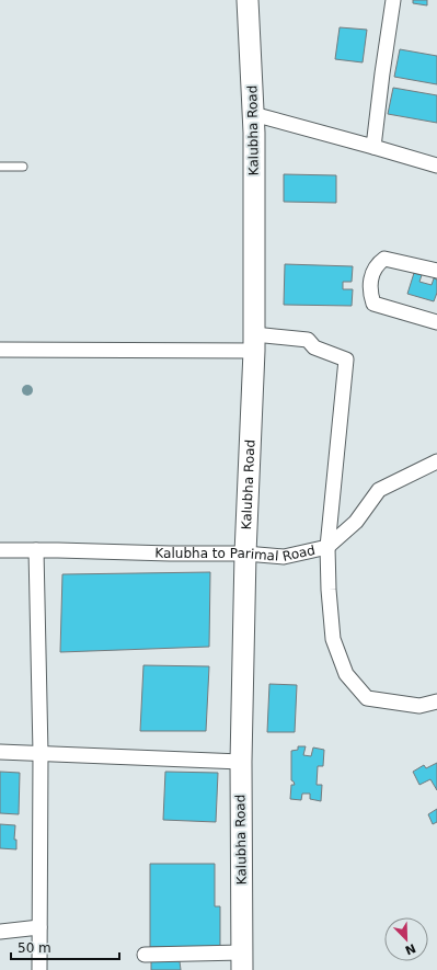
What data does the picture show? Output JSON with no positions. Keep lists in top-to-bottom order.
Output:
{
  "streets": {
    "street": ["Kalubha Road", "Kalubha to Parimal Road"]
  },
  "crossings": [
    ["Kalubha Road", "Kalubha to Parimal Road"]
  ],
  "scale_bar": "50 m",
  "north": "bottom right"
}
